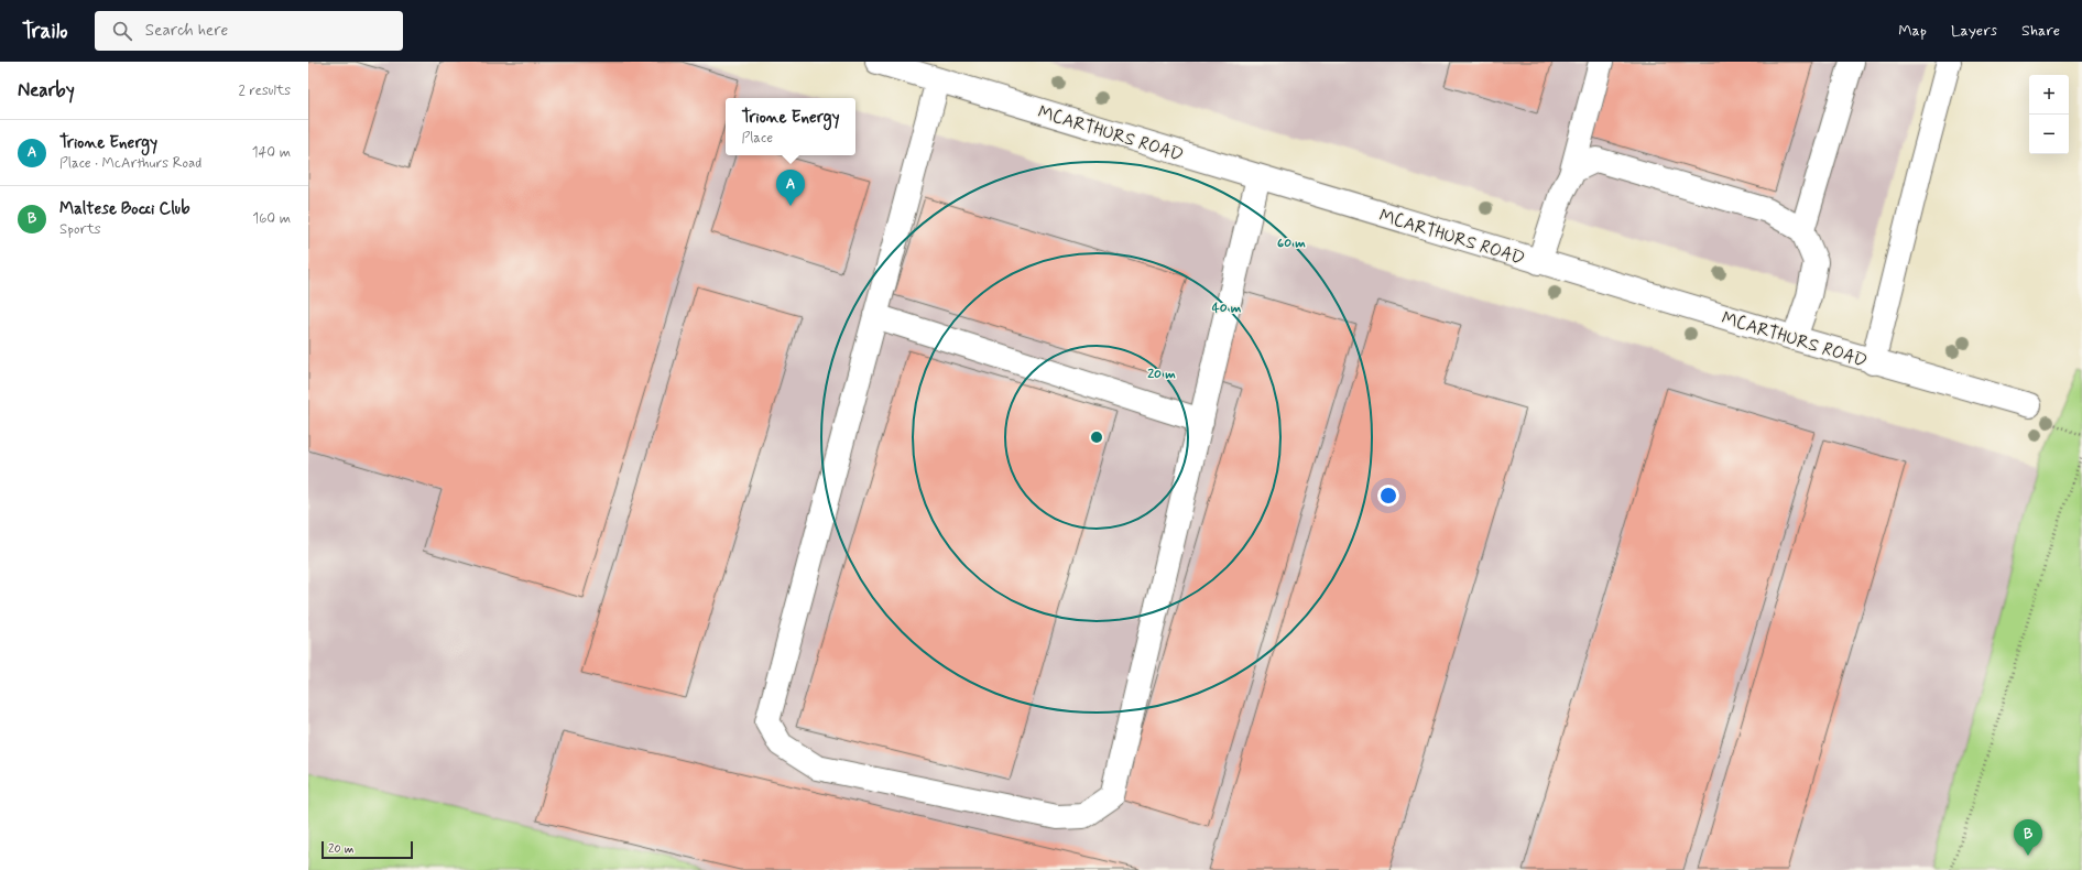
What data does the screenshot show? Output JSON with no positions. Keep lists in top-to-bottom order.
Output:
{
  "streets": {
    "street": ["MCARTHURS ROAD"]
  },
  "scale_bar": "20 m",
  "page": {
    "header": "Trailo",
    "search": "Search here",
    "nav": ["Map", "Layers", "Share"],
    "heading": ["Nearby", "2 results"],
    "map_buttons": ["+", "−"],
    "popup": ["Trione Energy", "Place"],
    "list": [
      {
        "mark": "A",
        "name": "Trione Energy",
        "note": "Place · McArthurs Road",
        "value": "140 m"
      },
      {
        "mark": "B",
        "name": "Maltese Bocci Club",
        "note": "Sports",
        "value": "160 m"
      }
    ],
    "pins": ["A", "B"],
    "scale": "20 m"
  },
  "rings": ["60 m", "40 m", "20 m"]
}
